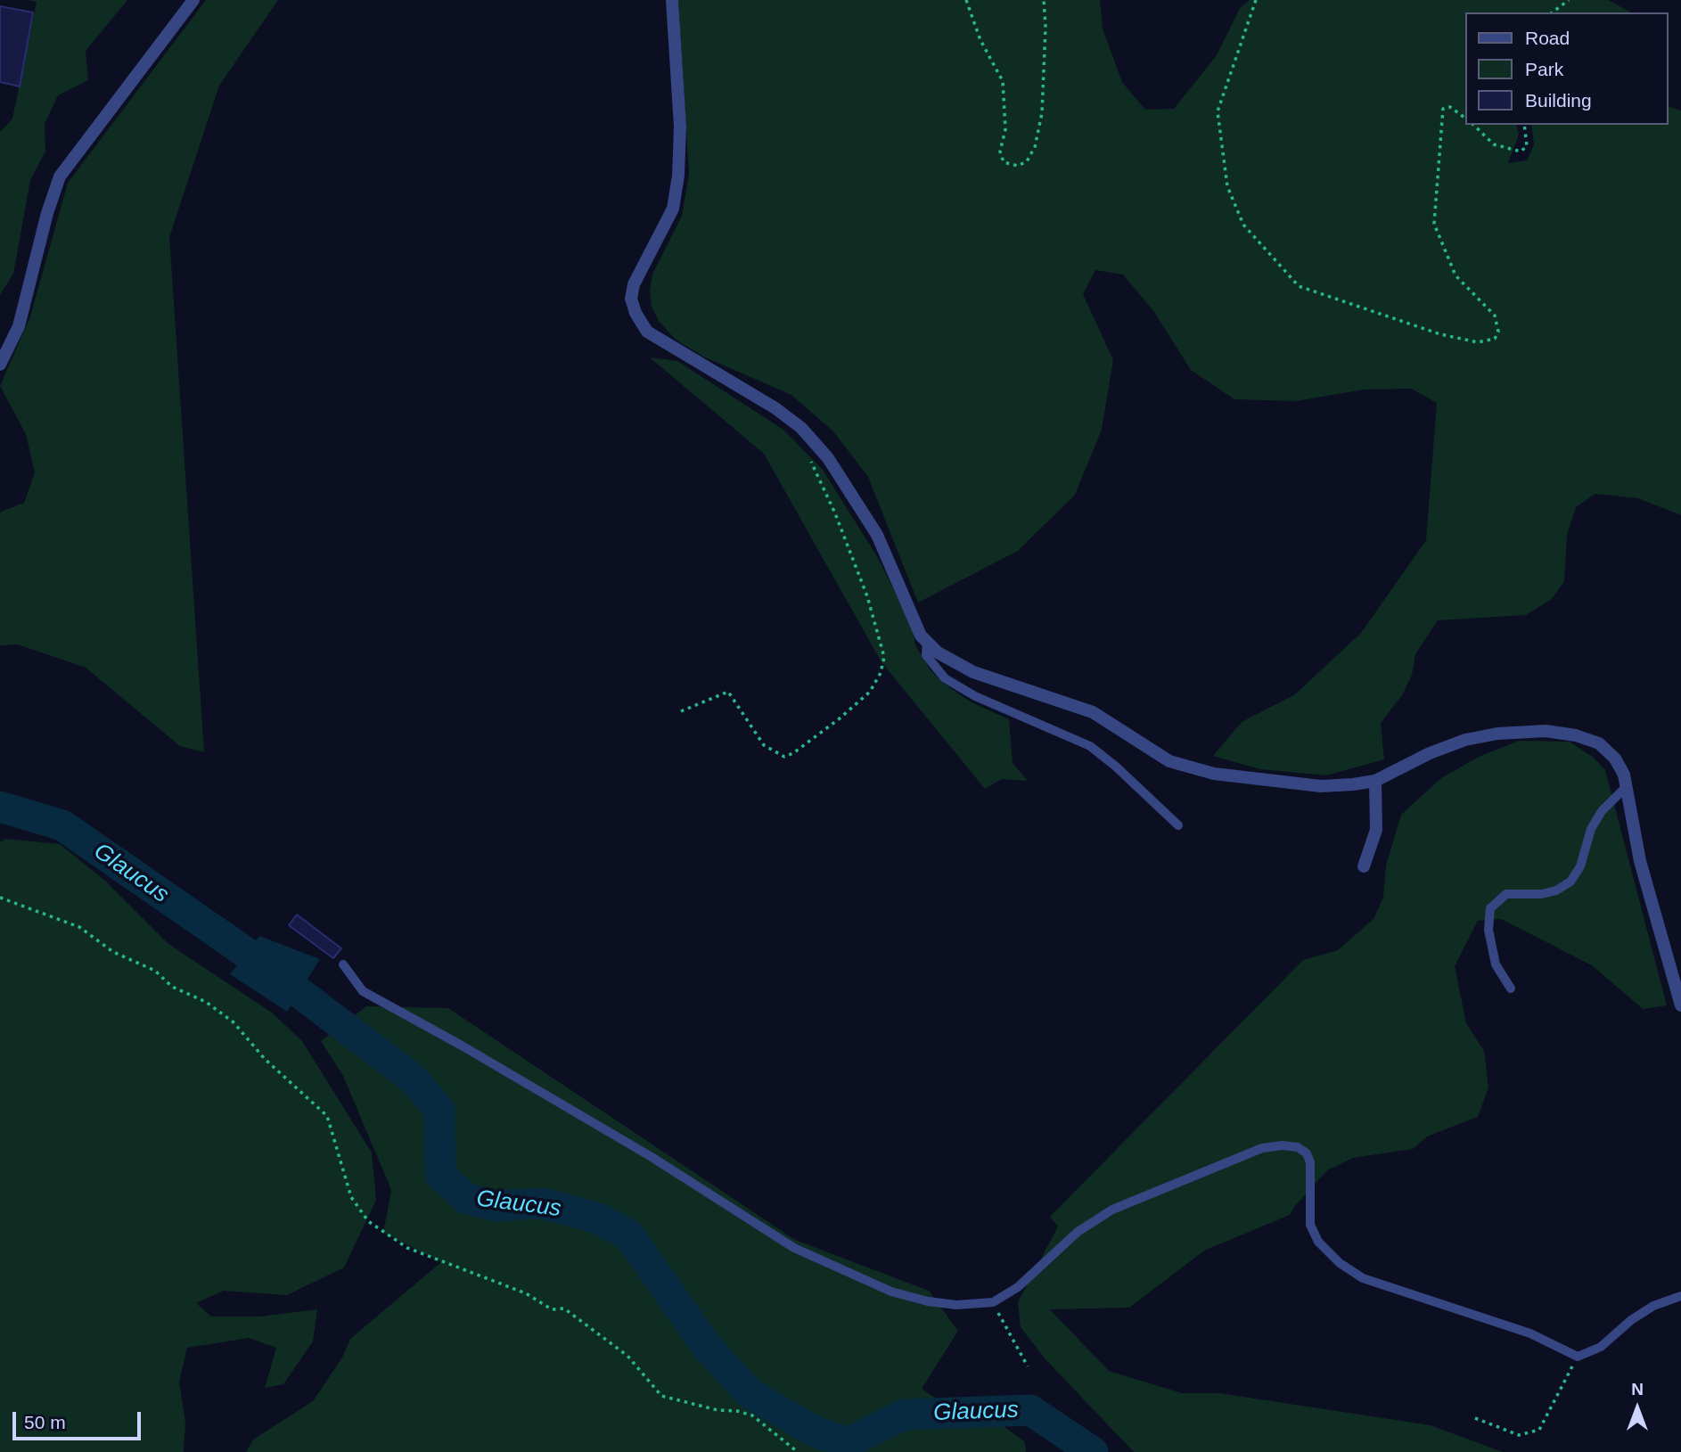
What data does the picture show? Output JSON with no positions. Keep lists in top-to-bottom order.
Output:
{
  "water": ["Glaucus"],
  "legend": ["Road", "Park", "Building"],
  "scale_bar": "50 m",
  "north": "top"
}
